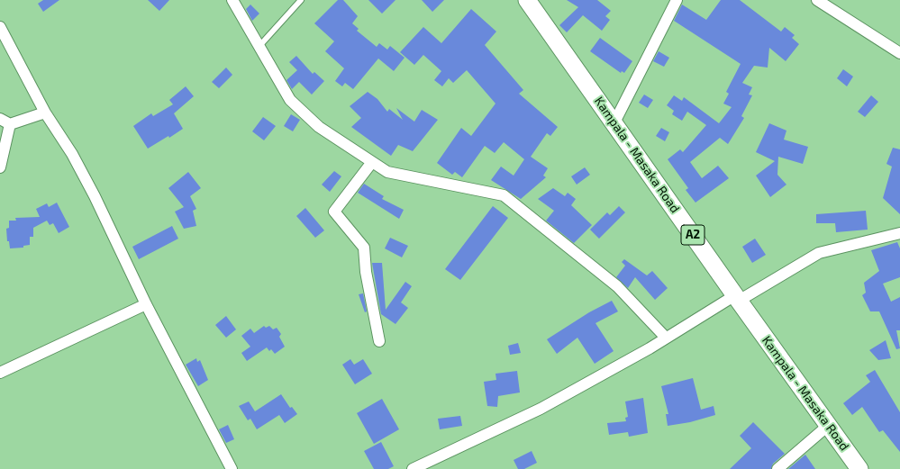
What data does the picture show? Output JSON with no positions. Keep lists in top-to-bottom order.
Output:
{
  "streets": {
    "main road": ["Kampala - Masaka Road", "A2"]
  }
}
